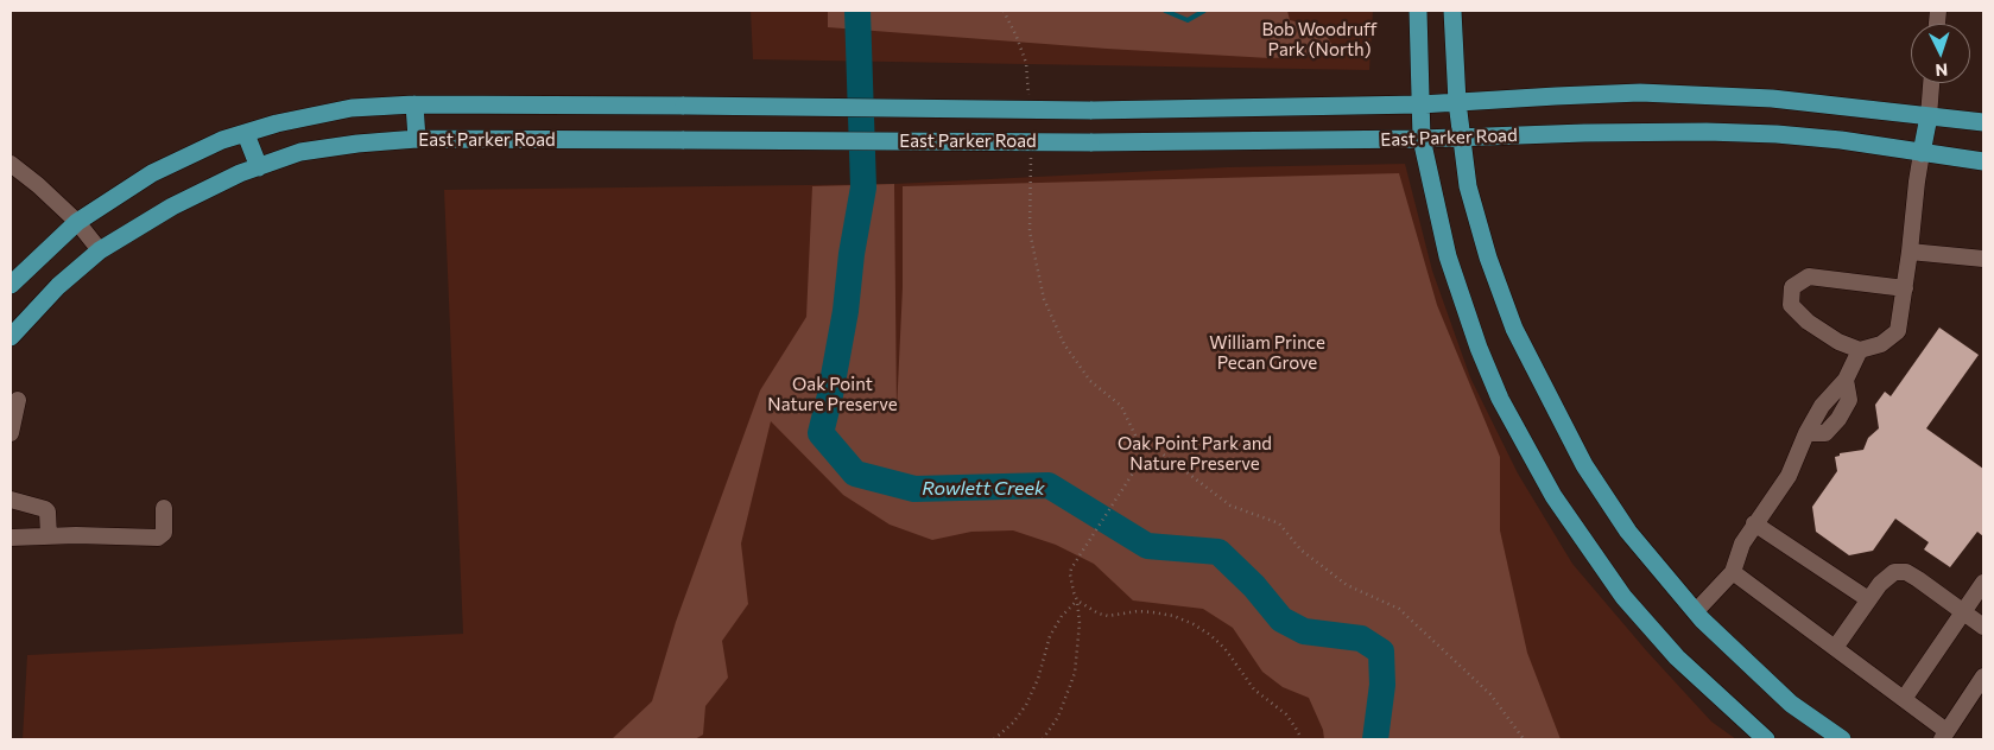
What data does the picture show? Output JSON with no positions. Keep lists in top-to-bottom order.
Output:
{
  "streets": {
    "main road": ["East Parker Road"]
  },
  "water": ["Rowlett Creek"],
  "parks": [
    "Bob Woodruff Park (North)",
    "William Prince Pecan Grove",
    "Oak Point Nature Preserve",
    "Oak Point Park and Nature Preserve"
  ],
  "north": "bottom"
}
